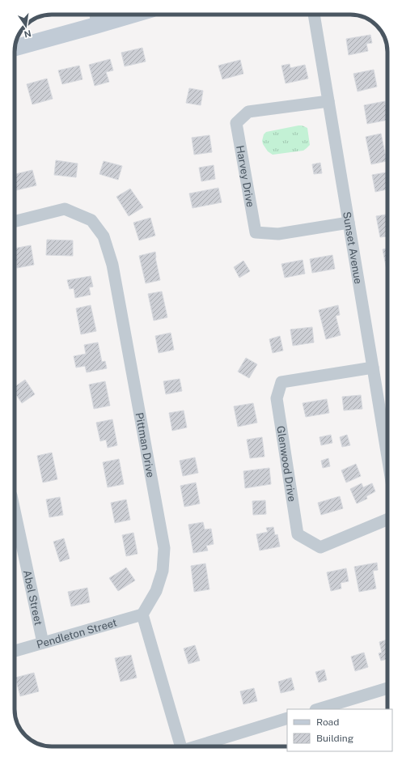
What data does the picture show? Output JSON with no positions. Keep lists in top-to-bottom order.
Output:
{
  "streets": {
    "street": [
      "Harvey Drive",
      "Sunset Avenue",
      "Pittman Drive",
      "Glenwood Drive",
      "Abel Street",
      "Pendleton Street"
    ]
  },
  "crossings": [
    ["Harvey Drive", "Sunset Avenue"],
    ["Sunset Avenue", "Glenwood Drive"],
    ["Pittman Drive", "Pendleton Street"],
    ["Abel Street", "Pendleton Street"]
  ],
  "legend": ["Road", "Building"],
  "north": "bottom"
}
